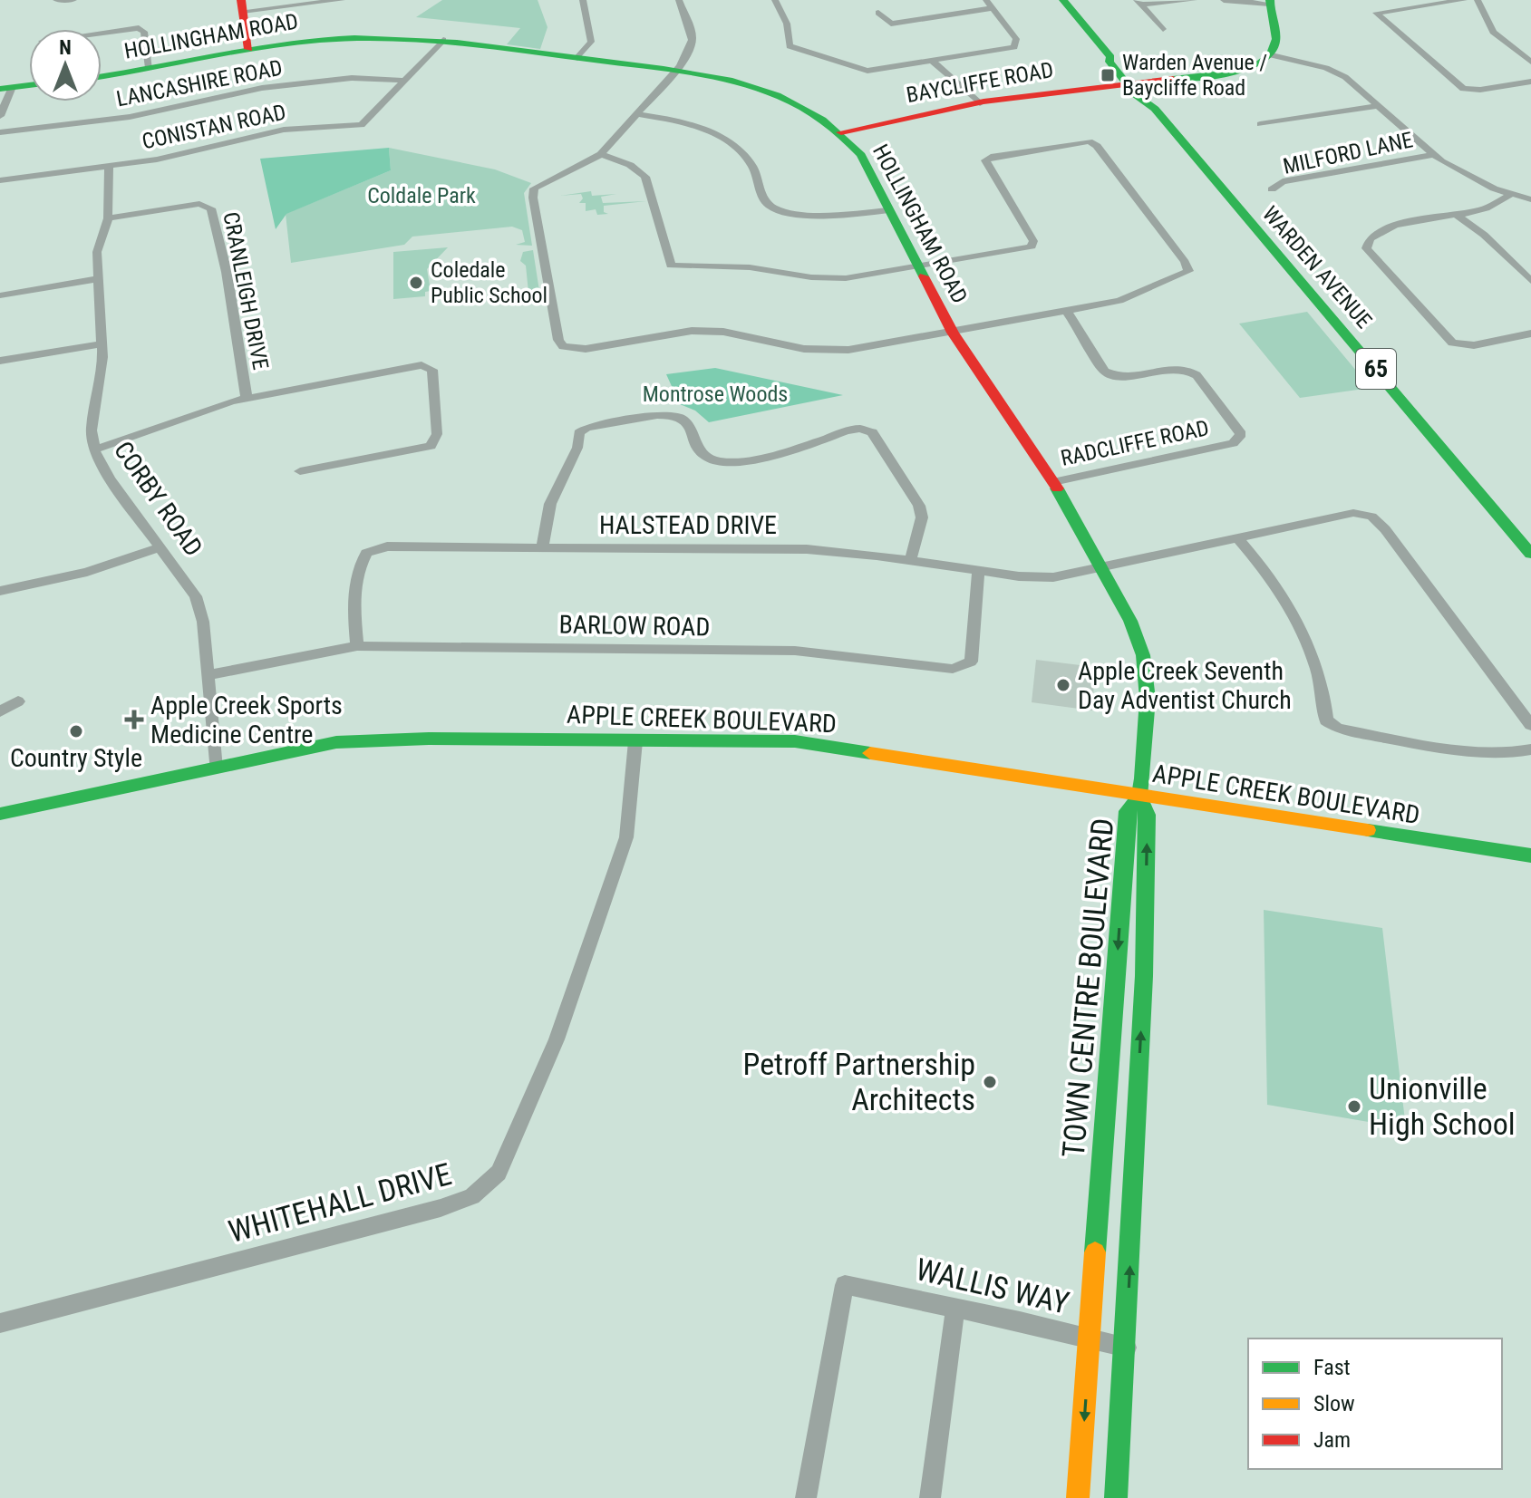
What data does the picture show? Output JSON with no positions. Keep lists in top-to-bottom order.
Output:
{
  "streets": {
    "main road": [
      "HOLLINGHAM ROAD",
      "BAYCLIFFE ROAD",
      "WARDEN AVENUE",
      "65",
      "APPLE CREEK BOULEVARD",
      "TOWN CENTRE BOULEVARD"
    ],
    "street": [
      "LANCASHIRE ROAD",
      "CONISTAN ROAD",
      "MILFORD LANE",
      "CRANLEIGH DRIVE",
      "RADCLIFFE ROAD",
      "CORBY ROAD",
      "HALSTEAD DRIVE",
      "BARLOW ROAD",
      "WHITEHALL DRIVE",
      "WALLIS WAY"
    ]
  },
  "crossings": [
    ["HOLLINGHAM ROAD", "BAYCLIFFE ROAD"],
    ["HOLLINGHAM ROAD", "CONISTAN ROAD"],
    ["HOLLINGHAM ROAD", "RADCLIFFE ROAD"],
    ["HOLLINGHAM ROAD", "HALSTEAD DRIVE"],
    ["HOLLINGHAM ROAD", "APPLE CREEK BOULEVARD"],
    ["HOLLINGHAM ROAD", "TOWN CENTRE BOULEVARD"],
    ["BAYCLIFFE ROAD", "WARDEN AVENUE"],
    ["LANCASHIRE ROAD", "CONISTAN ROAD"],
    ["CONISTAN ROAD", "CORBY ROAD"],
    ["CRANLEIGH DRIVE", "CORBY ROAD"],
    ["CORBY ROAD", "BARLOW ROAD"],
    ["CORBY ROAD", "APPLE CREEK BOULEVARD"],
    ["HALSTEAD DRIVE", "BARLOW ROAD"],
    ["APPLE CREEK BOULEVARD", "TOWN CENTRE BOULEVARD"],
    ["APPLE CREEK BOULEVARD", "WHITEHALL DRIVE"],
    ["TOWN CENTRE BOULEVARD", "WALLIS WAY"]
  ],
  "parks": ["Coldale Park", "Montrose Woods"],
  "places": {
    "transit": ["Warden Avenue / Baycliffe Road"],
    "other": [
      "Coledale Public School",
      "Apple Creek Seventh Day Adventist Church",
      "Country Style",
      "Petroff Partnership Architects",
      "Unionville High School"
    ],
    "health": ["Apple Creek Sports Medicine Centre"]
  },
  "legend": ["Fast", "Slow", "Jam"],
  "north": "top"
}
